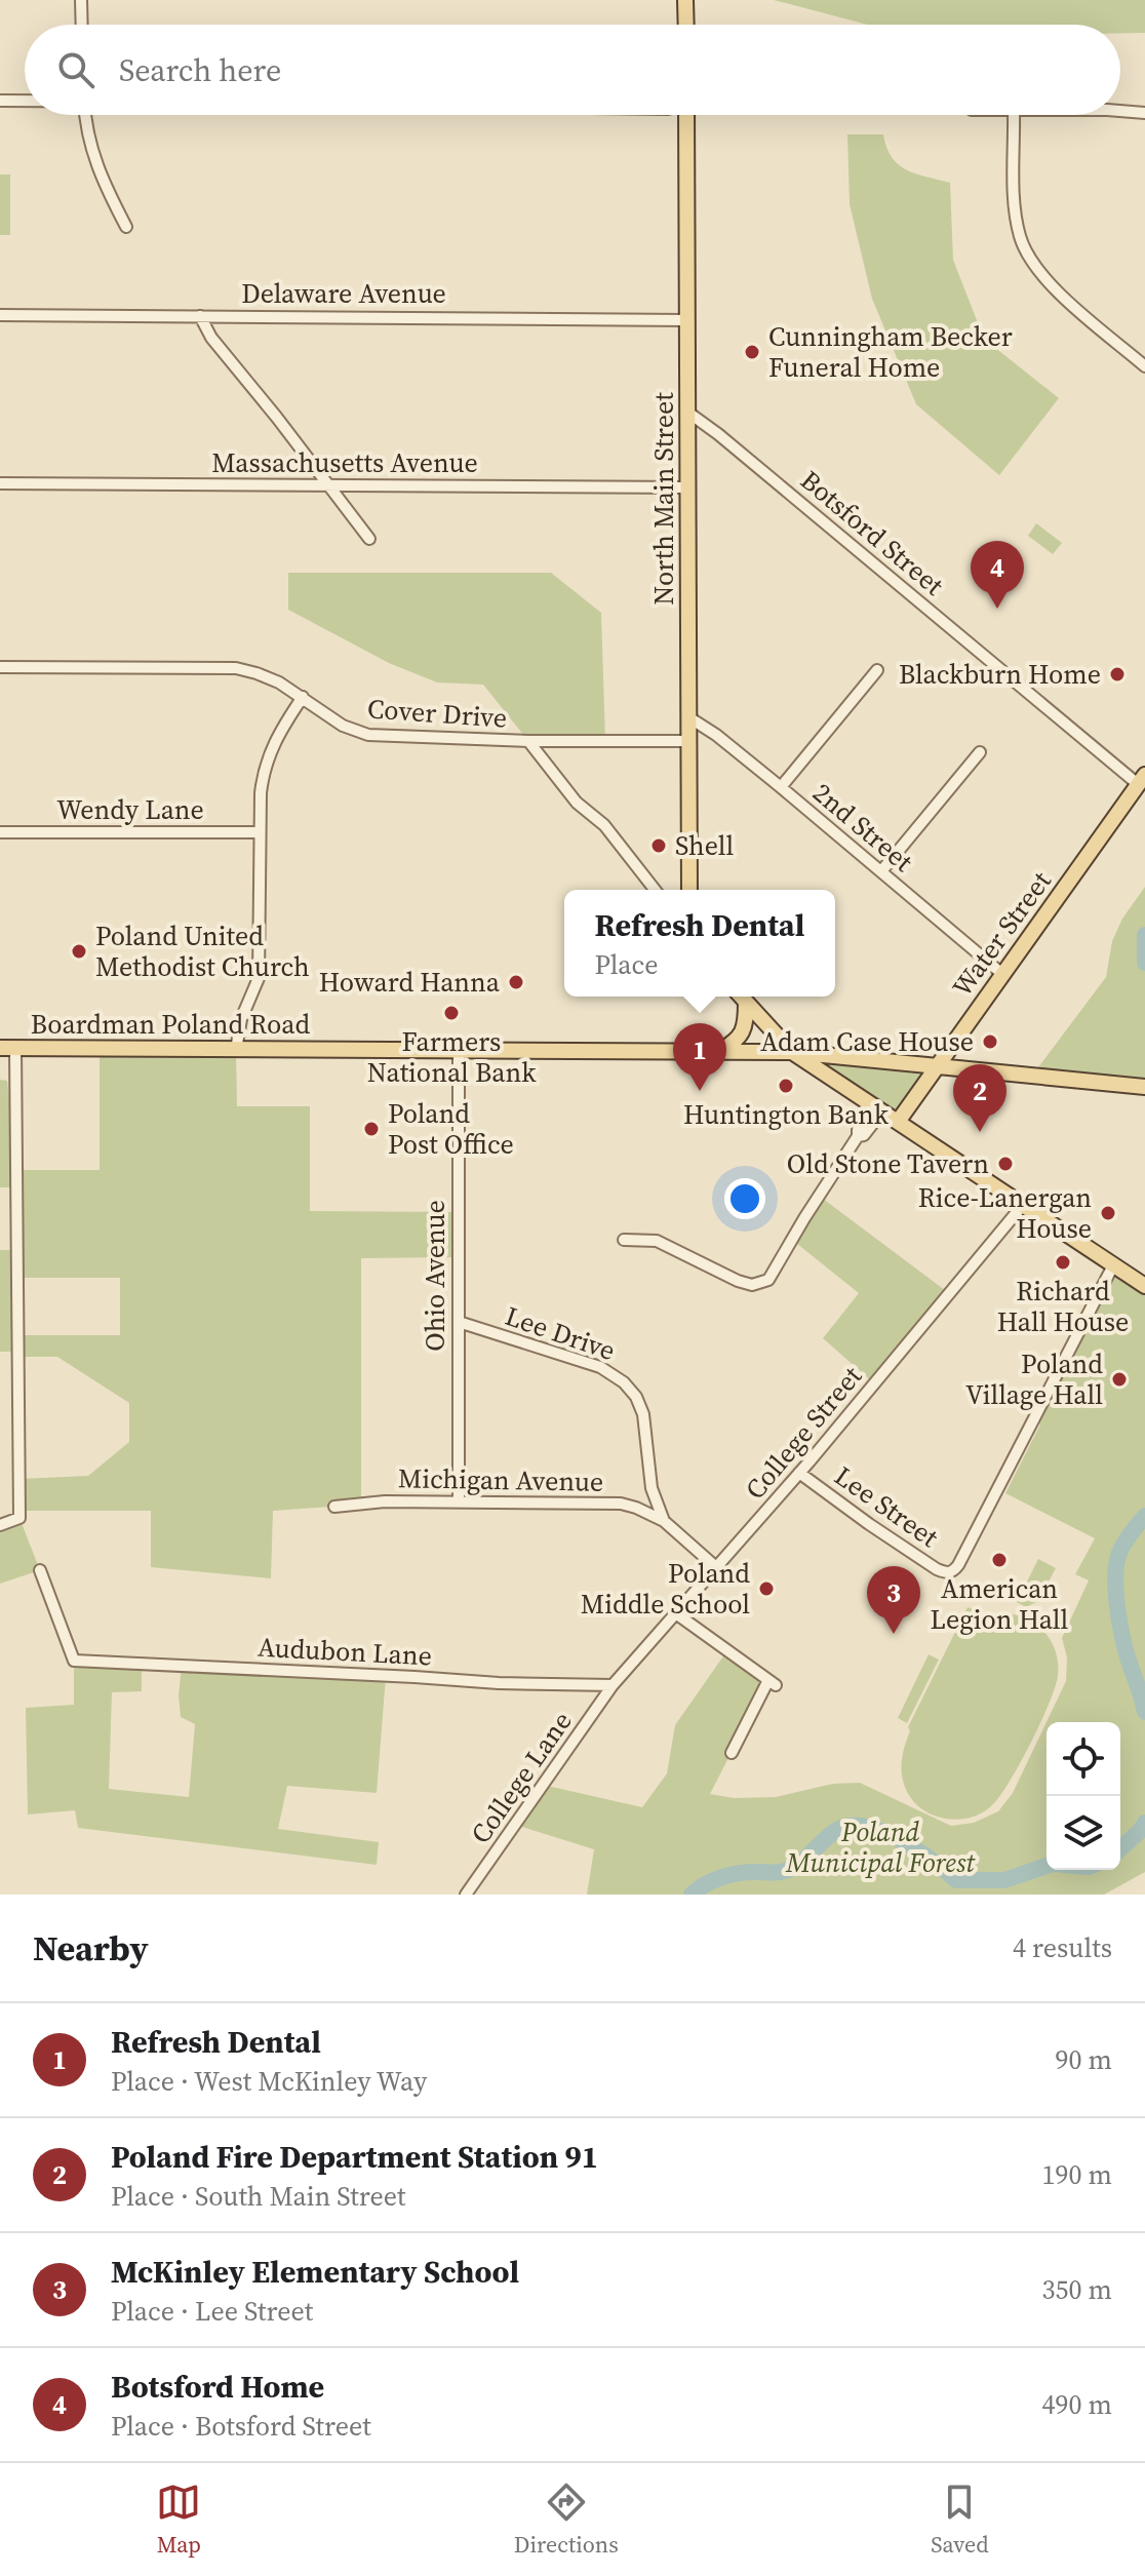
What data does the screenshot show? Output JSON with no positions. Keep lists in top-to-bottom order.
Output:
{
  "streets": {
    "main road": ["North Main Street", "Water Street", "Boardman Poland Road"],
    "street": [
      "Delaware Avenue",
      "Massachusetts Avenue",
      "Botsford Street",
      "Cover Drive",
      "Wendy Lane",
      "2nd Street",
      "Ohio Avenue",
      "Lee Drive",
      "College Street",
      "Michigan Avenue",
      "Lee Street",
      "Audubon Lane",
      "College Lane"
    ]
  },
  "crossings": [
    ["Delaware Avenue", "North Main Street"],
    ["Massachusetts Avenue", "North Main Street"],
    ["North Main Street", "Botsford Street"],
    ["North Main Street", "Cover Drive"],
    ["North Main Street", "2nd Street"],
    ["Botsford Street", "Water Street"],
    ["2nd Street", "Water Street"],
    ["Water Street", "Boardman Poland Road"],
    ["Boardman Poland Road", "Ohio Avenue"],
    ["Ohio Avenue", "Lee Drive"],
    ["Ohio Avenue", "Michigan Avenue"],
    ["Lee Drive", "Michigan Avenue"],
    ["College Street", "Lee Street"],
    ["College Street", "Audubon Lane"],
    ["College Street", "College Lane"],
    ["Audubon Lane", "College Lane"]
  ],
  "parks": ["Poland Municipal Forest"],
  "places": [
    "Cunningham Becker Funeral Home",
    "Blackburn Home",
    "Shell",
    "Poland United Methodist Church",
    "Howard Hanna",
    "Farmers National Bank",
    "Adam Case House",
    "Huntington Bank",
    "Poland Post Office",
    "Old Stone Tavern",
    "Rice-Lanergan House",
    "Richard Hall House",
    "Poland Village Hall",
    "American Legion Hall",
    "Poland Middle School"
  ],
  "page": {
    "search": "Search here",
    "pins": [
      "4",
      "1",
      "2",
      "3"
    ],
    "popup": ["Refresh Dental", "Place"],
    "heading": ["Nearby", "4 results"],
    "list": [
      {
        "mark": "1",
        "name": "Refresh Dental",
        "note": "Place · West McKinley Way",
        "value": "90 m"
      },
      {
        "mark": "2",
        "name": "Poland Fire Department Station 91",
        "note": "Place · South Main Street",
        "value": "190 m"
      },
      {
        "mark": "3",
        "name": "McKinley Elementary School",
        "note": "Place · Lee Street",
        "value": "350 m"
      },
      {
        "mark": "4",
        "name": "Botsford Home",
        "note": "Place · Botsford Street",
        "value": "490 m"
      }
    ],
    "nav": ["Map", "Directions", "Saved"]
  }
}
